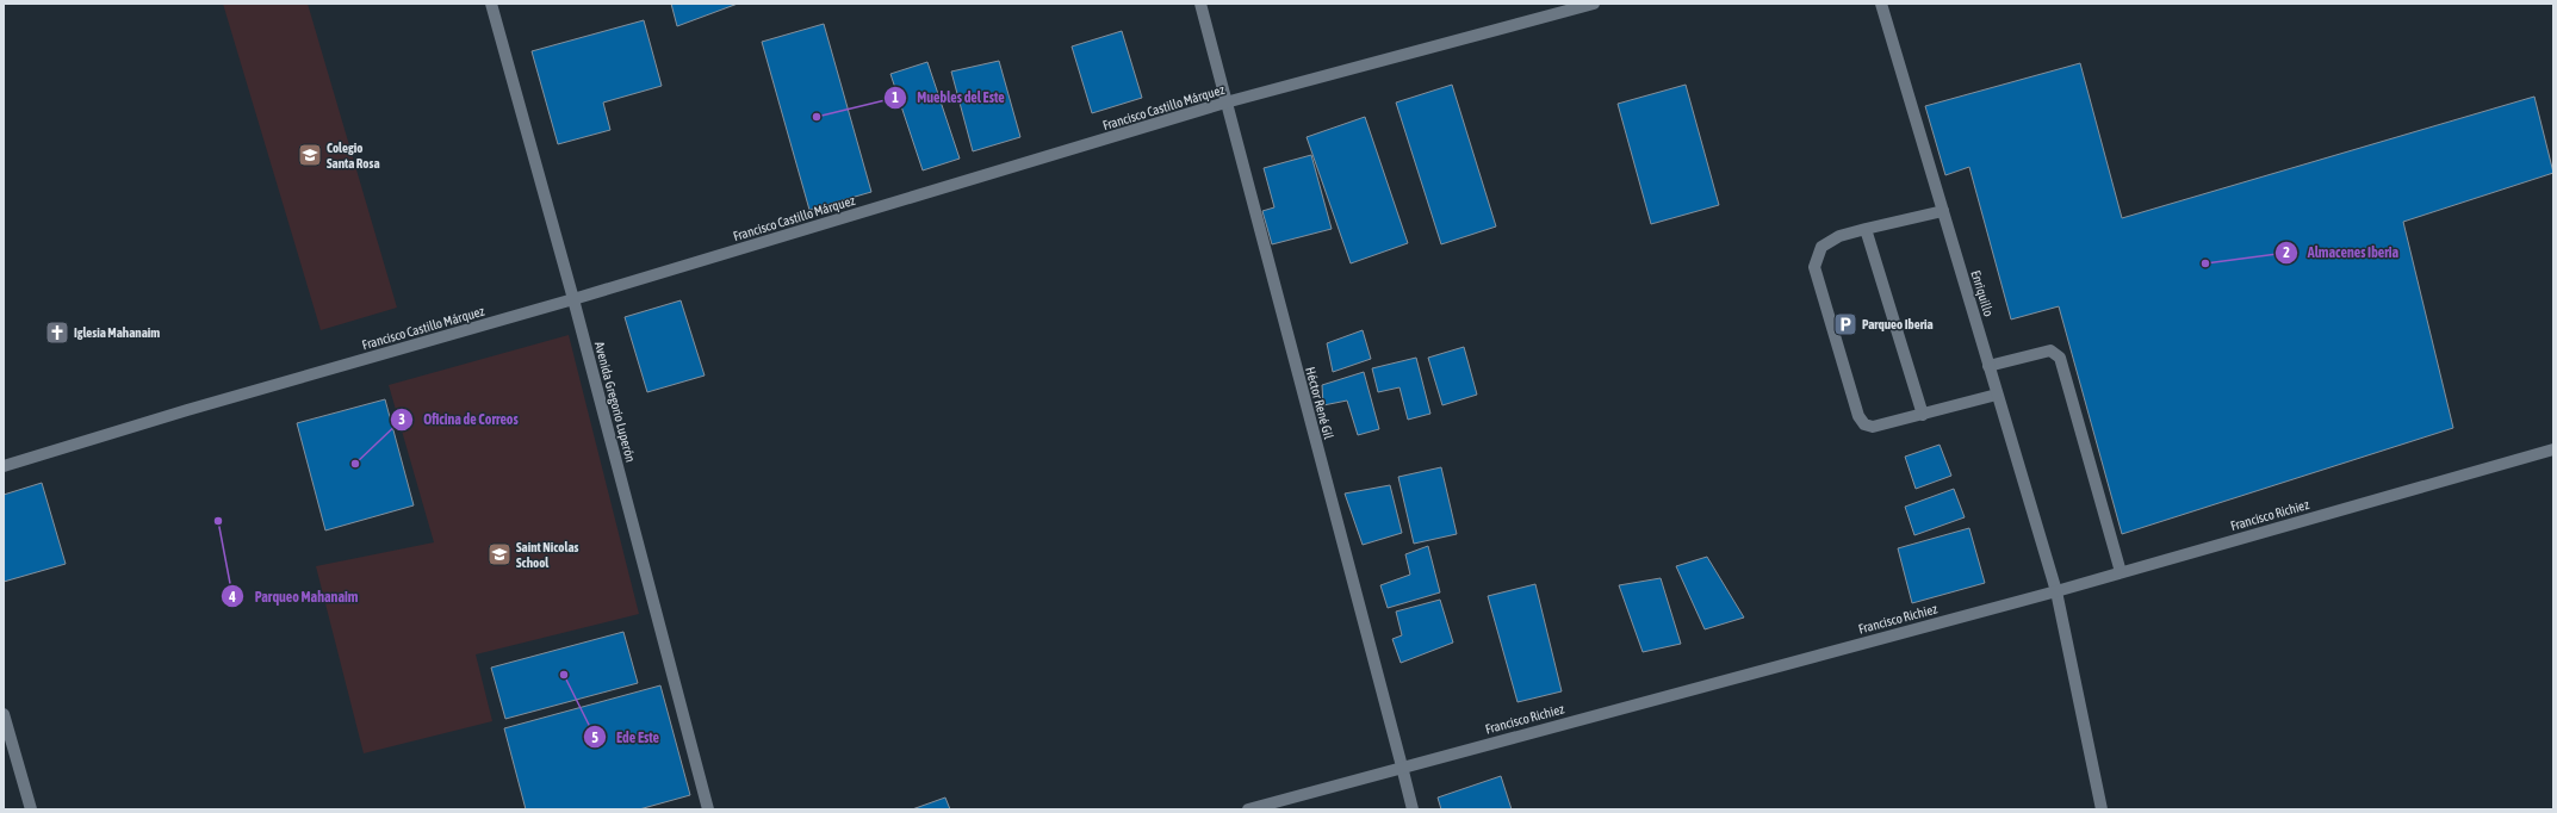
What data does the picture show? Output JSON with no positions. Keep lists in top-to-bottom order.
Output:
{
  "streets": {
    "main road": [
      "Francisco Castillo Márquez",
      "Enriquillo",
      "Avenida Gregorio Luperón",
      "Héctor René Gil",
      "Francisco Richiez"
    ]
  },
  "crossings": [
    ["Francisco Castillo Márquez", "Avenida Gregorio Luperón"],
    ["Francisco Castillo Márquez", "Héctor René Gil"],
    ["Enriquillo", "Francisco Richiez"],
    ["Héctor René Gil", "Francisco Richiez"]
  ],
  "places": {
    "other": [
      "Muebles del Este",
      "Almacenes Iberia",
      "Oficina de Correos",
      "Parqueo Mahanaim",
      "Ede Este"
    ],
    "school or university": ["Colegio Santa Rosa", "Saint Nicolas School"],
    "parking": ["Parqueo Iberia"],
    "church": ["Iglesia Mahanaim"]
  }
}
